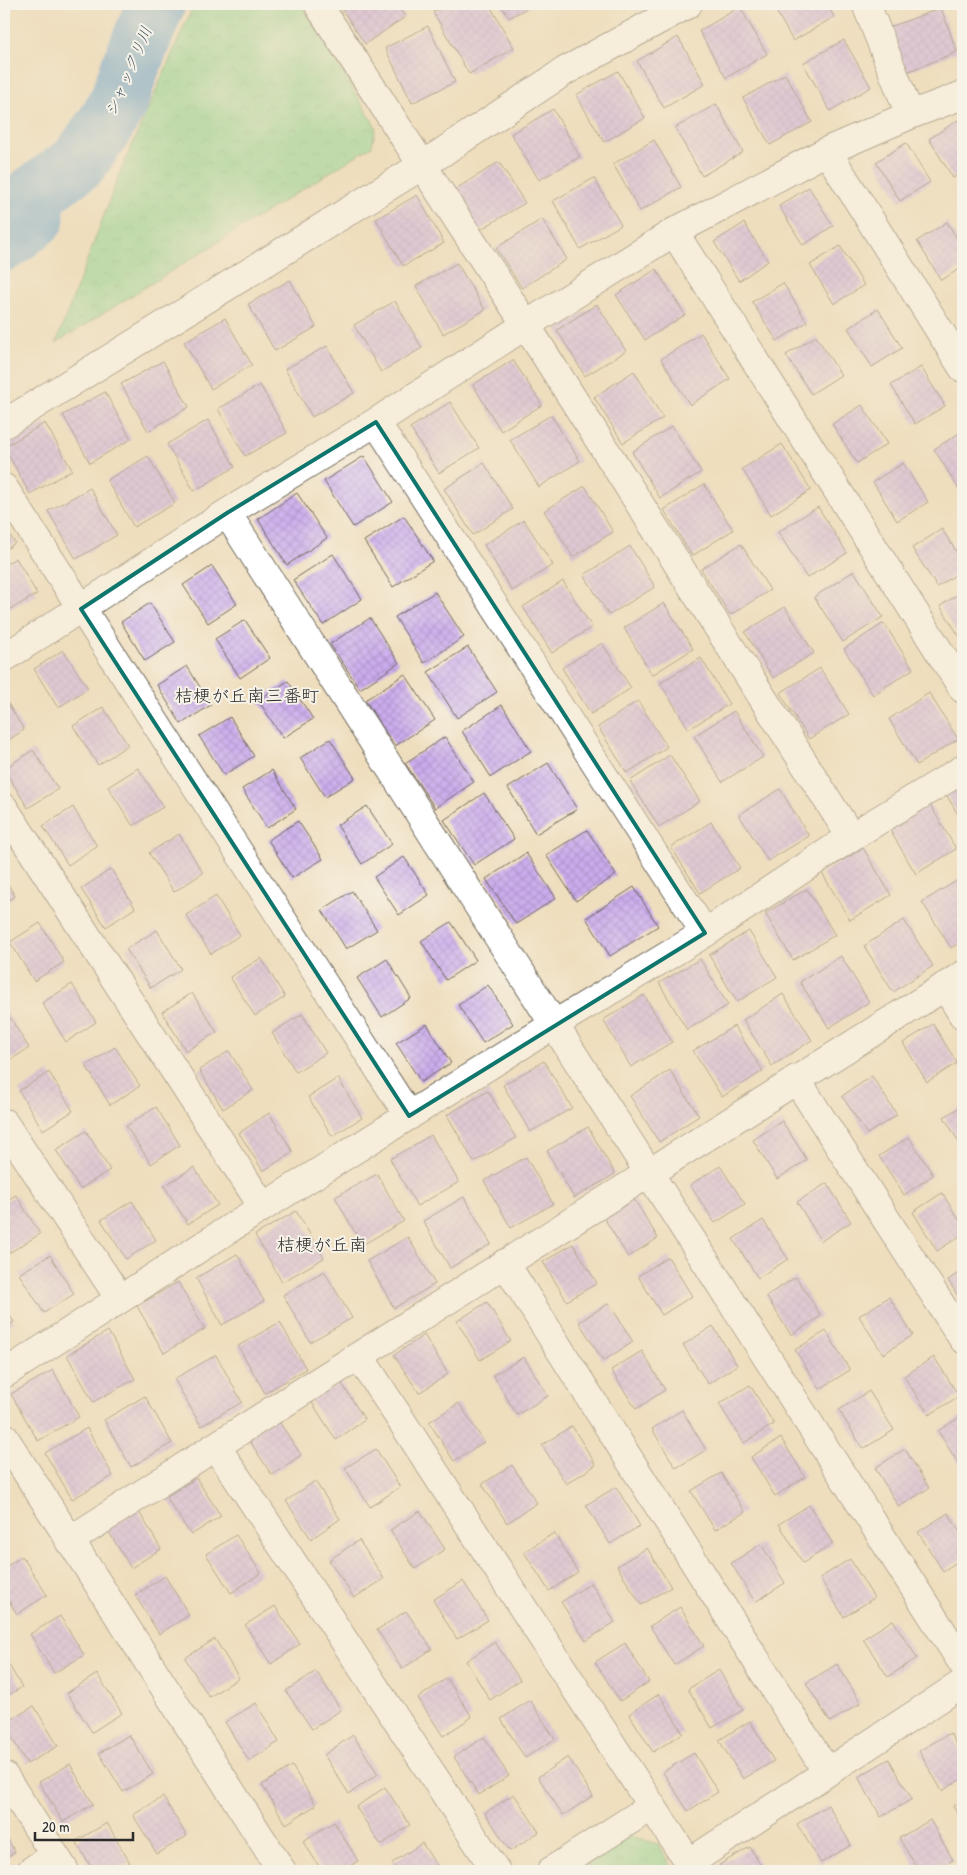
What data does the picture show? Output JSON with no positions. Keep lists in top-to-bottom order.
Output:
{
  "districts": ["桔梗が丘南三番町", "桔梗が丘南"],
  "water": ["シャックリ川"],
  "scale_bar": "20 m"
}
